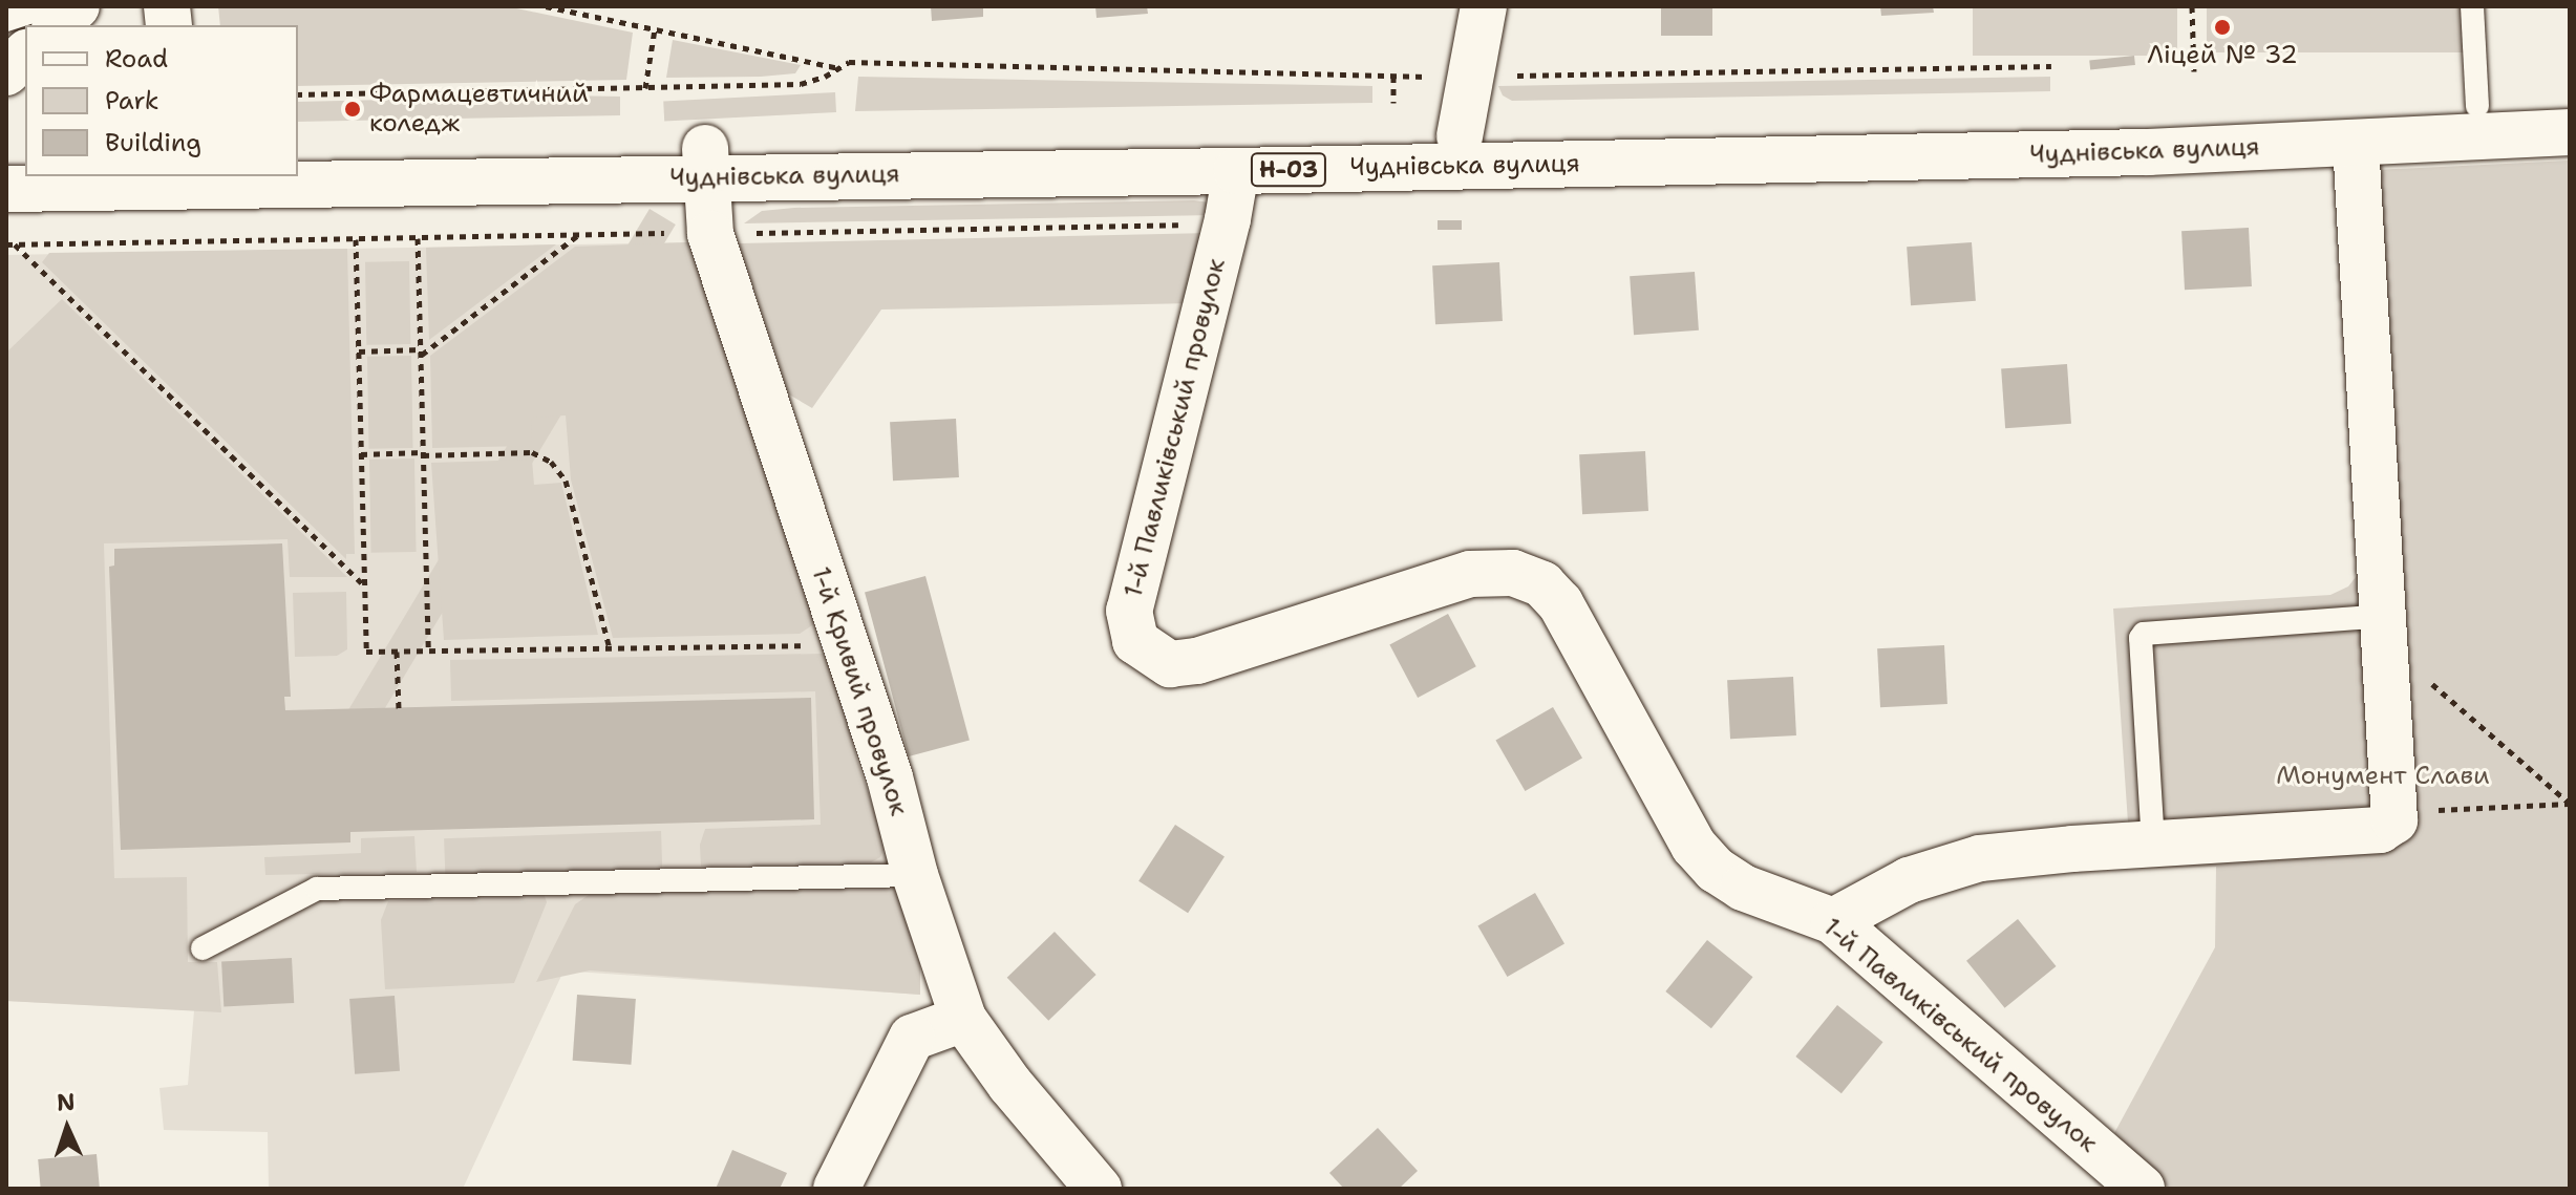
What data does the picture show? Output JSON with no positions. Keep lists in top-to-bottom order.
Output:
{
  "streets": {
    "main road": [
      "Чуднівська вулиця",
      "Н-03",
      "1-й Павликівський провулок",
      "1-й Кривий провулок"
    ]
  },
  "crossings": [
    ["Чуднівська вулиця", "1-й Павликівський провулок"],
    ["Чуднівська вулиця", "1-й Кривий провулок"]
  ],
  "parks": ["Монумент Слави"],
  "places": ["Ліцей № 32", "Фармацевтичний коледж"],
  "legend": ["Road", "Park", "Building"],
  "north": "top"
}
